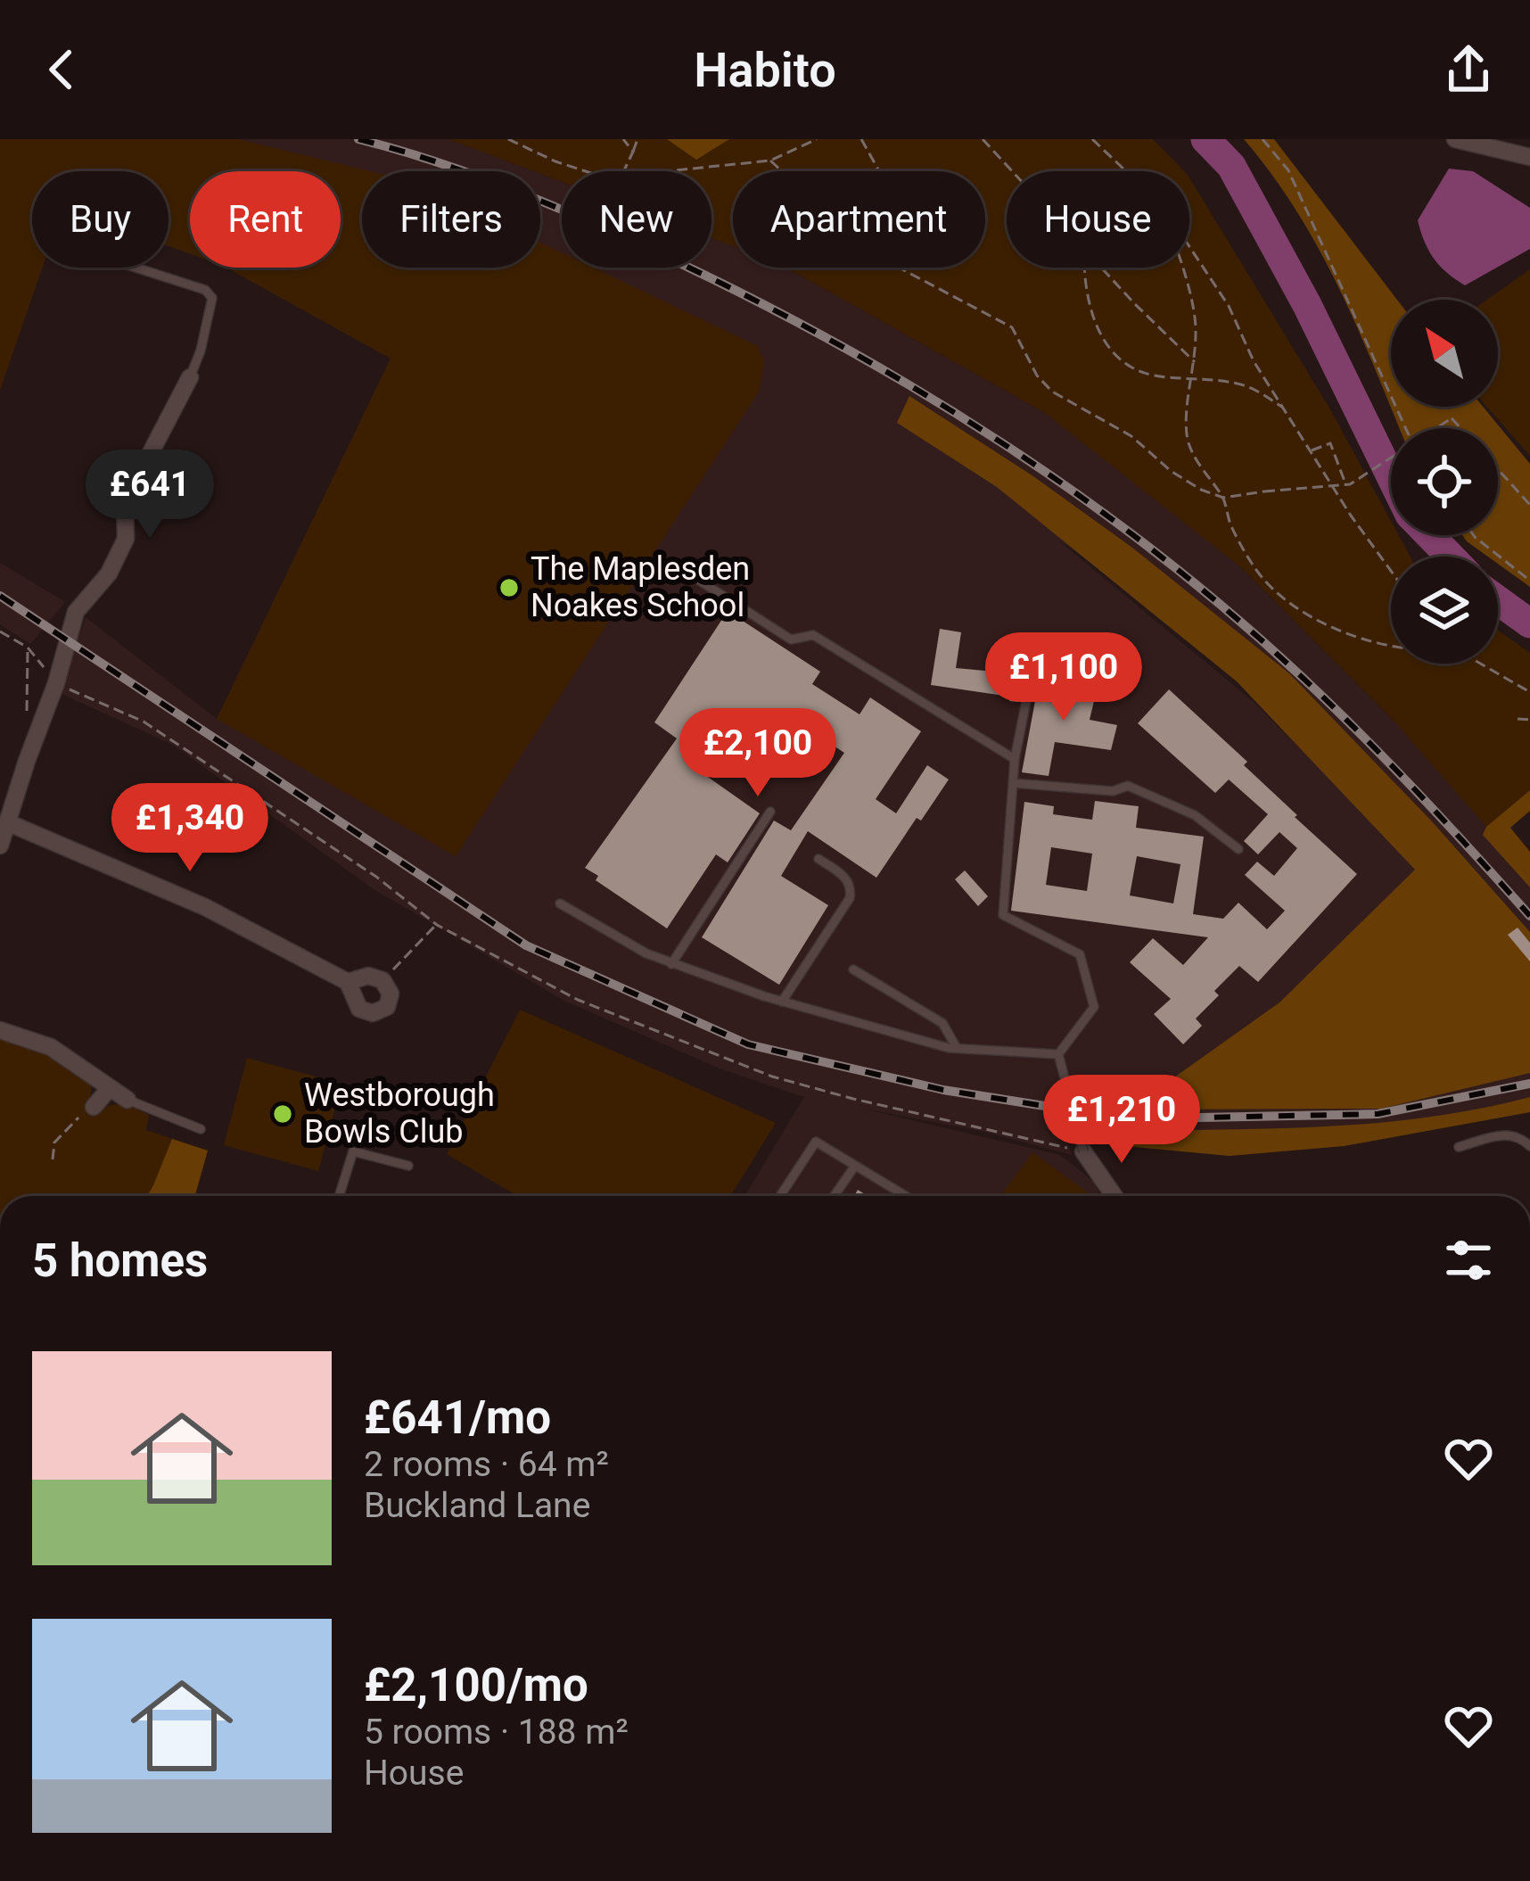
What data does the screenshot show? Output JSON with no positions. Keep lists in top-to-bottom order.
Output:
{
  "places": ["The Maplesden Noakes School", "Westborough Bowls Club"],
  "north": "top left",
  "page": {
    "header": "Habito",
    "chip": [
      "Buy",
      "Rent",
      "Filters",
      "New",
      "Apartment",
      "House"
    ],
    "price": [
      "£641",
      "£1,100",
      "£2,100",
      "£1,340",
      "£1,210"
    ],
    "heading": "5 homes",
    "list": [
      {
        "name": "£641/mo",
        "note": "2 rooms · 64 m² · Buckland Lane"
      },
      {
        "name": "£2,100/mo",
        "note": "5 rooms · 188 m² · House"
      }
    ]
  }
}
